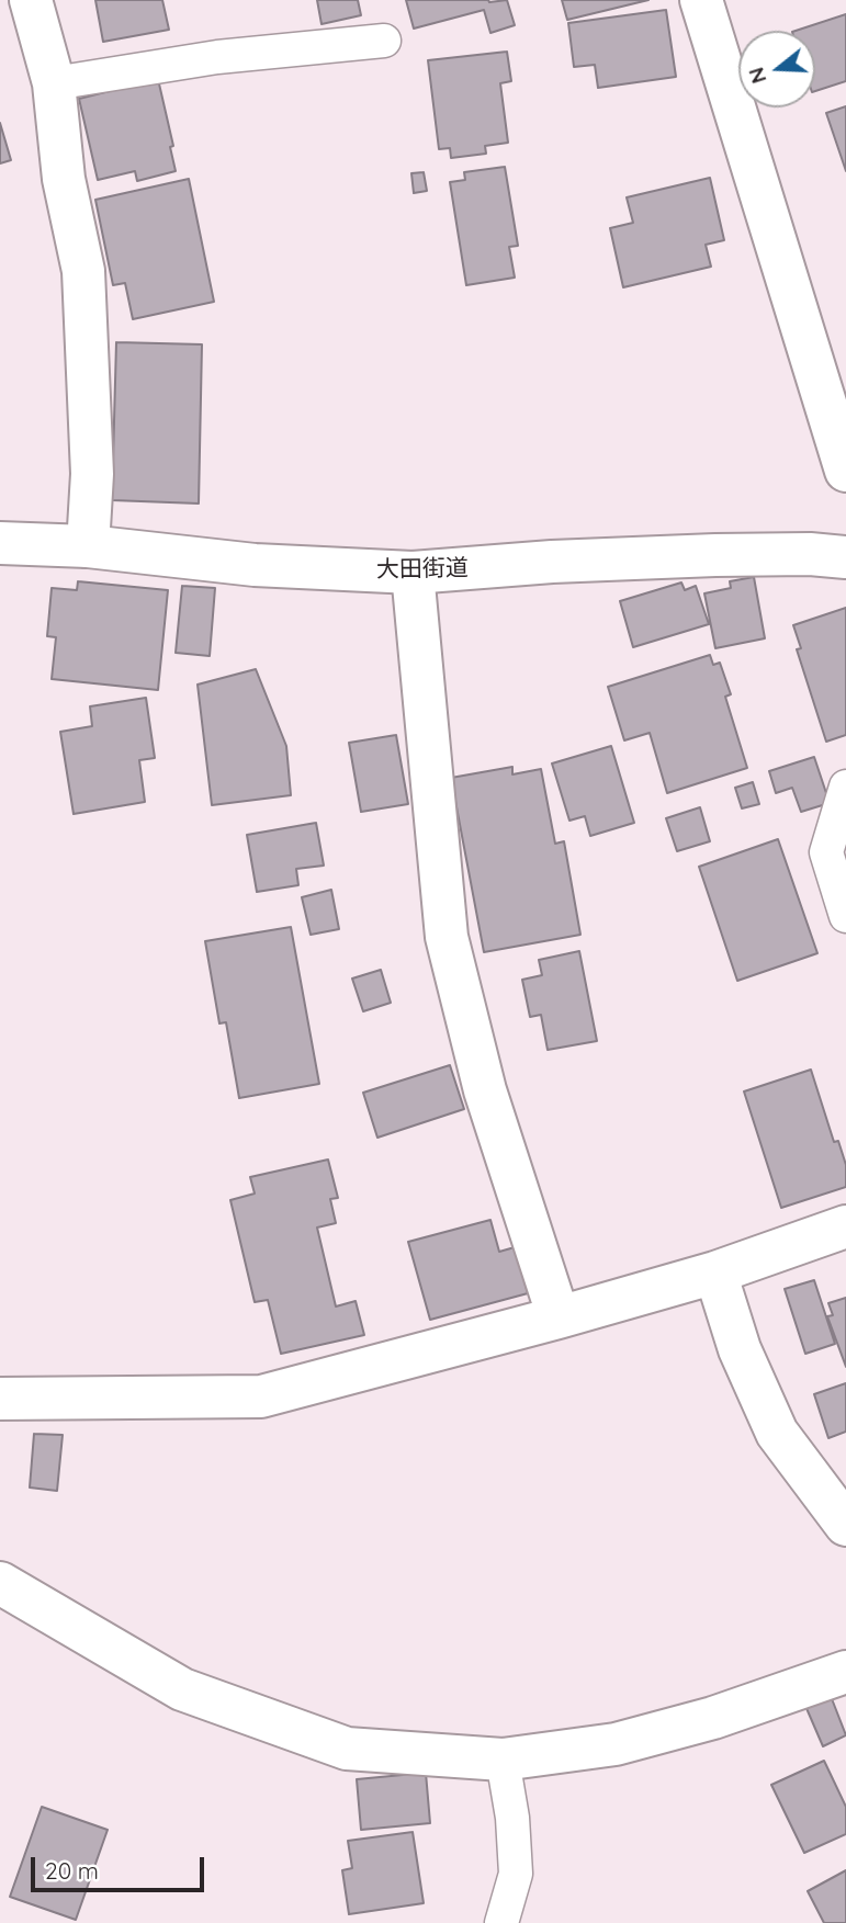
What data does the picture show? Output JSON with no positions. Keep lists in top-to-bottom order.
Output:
{
  "streets": {
    "street": ["大田街道"]
  },
  "scale_bar": "20 m",
  "north": "left"
}
